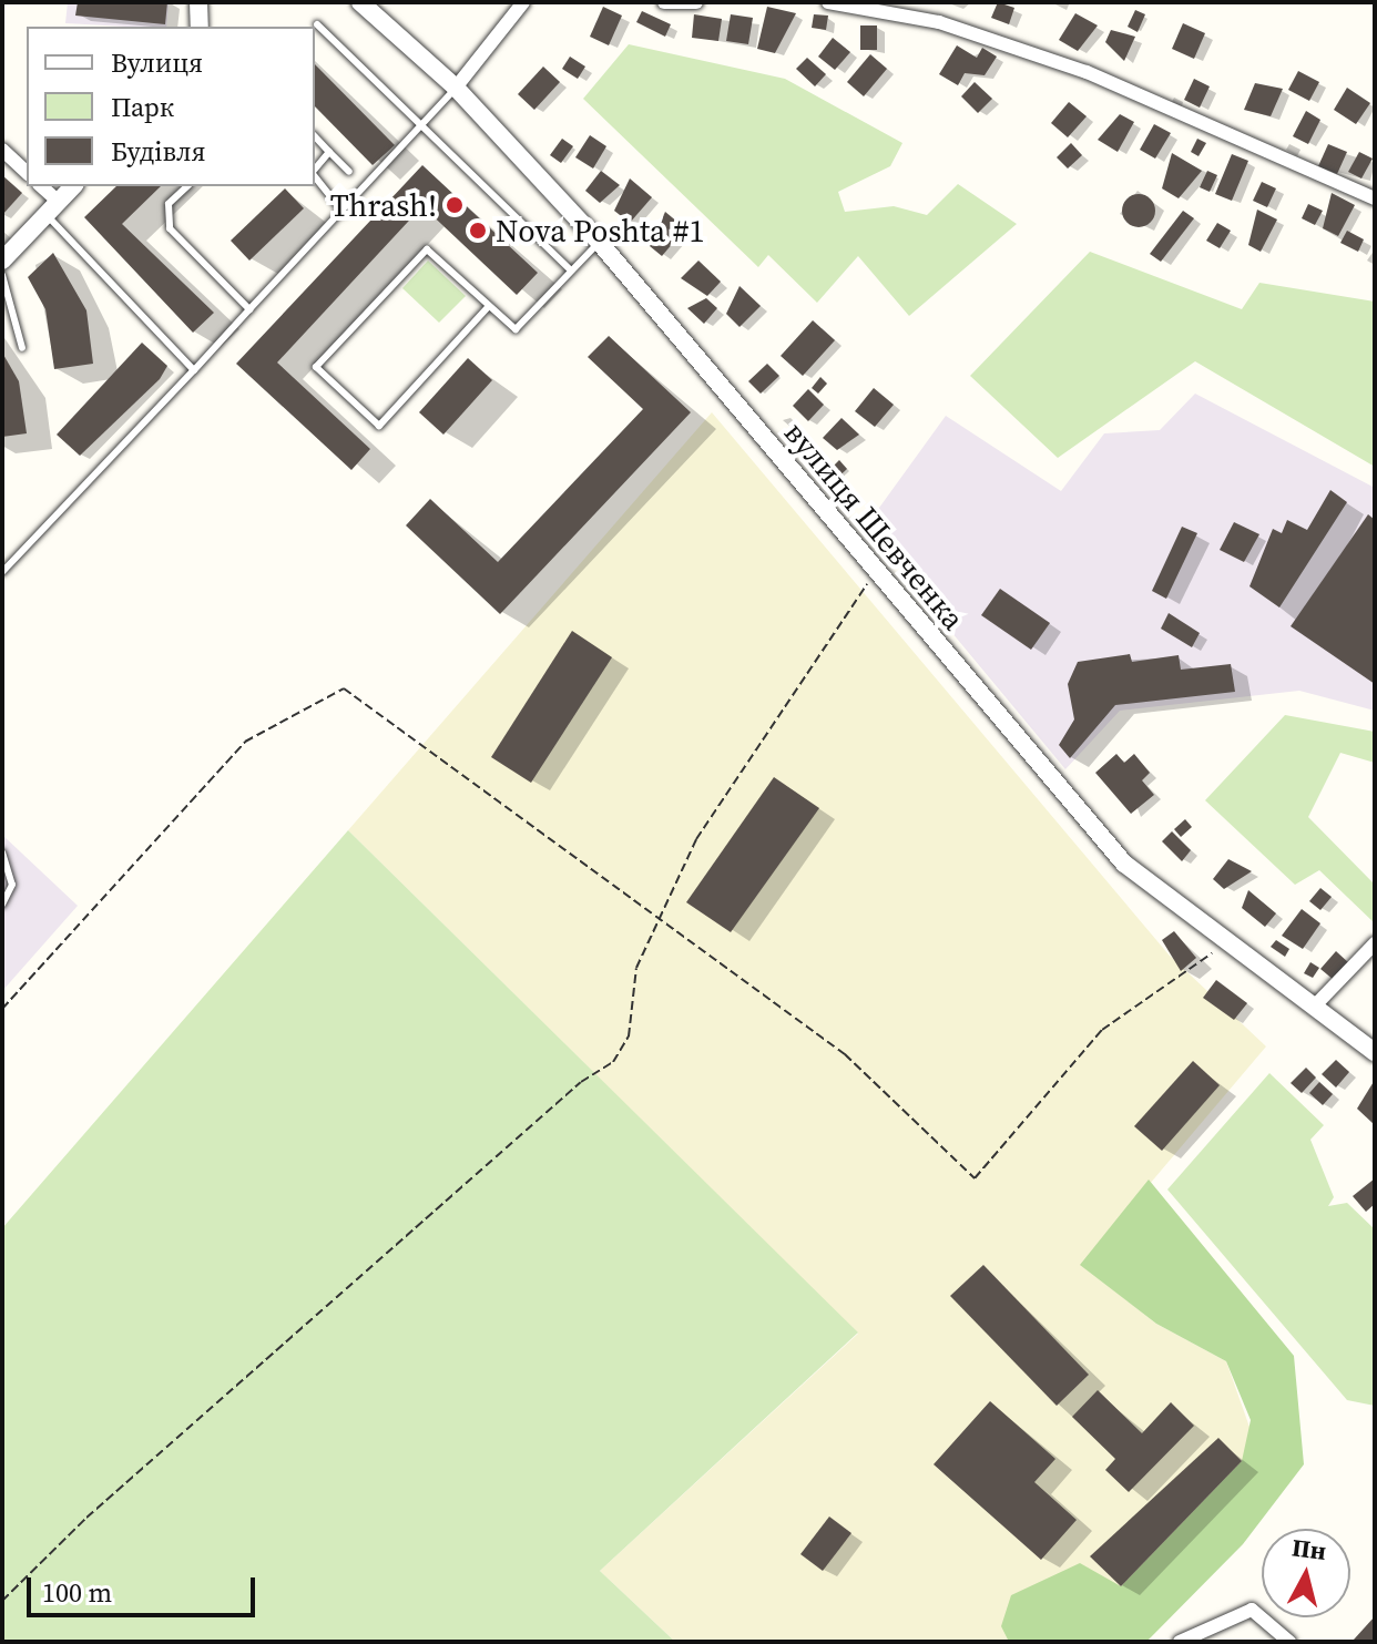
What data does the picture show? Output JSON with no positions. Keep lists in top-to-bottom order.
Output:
{
  "streets": {
    "street": ["вулиця Шевченка"]
  },
  "places": ["Thrash!", "Nova Poshta #1"],
  "legend": ["Вулиця", "Парк", "Будівля"],
  "scale_bar": "100 m",
  "north": "top"
}
